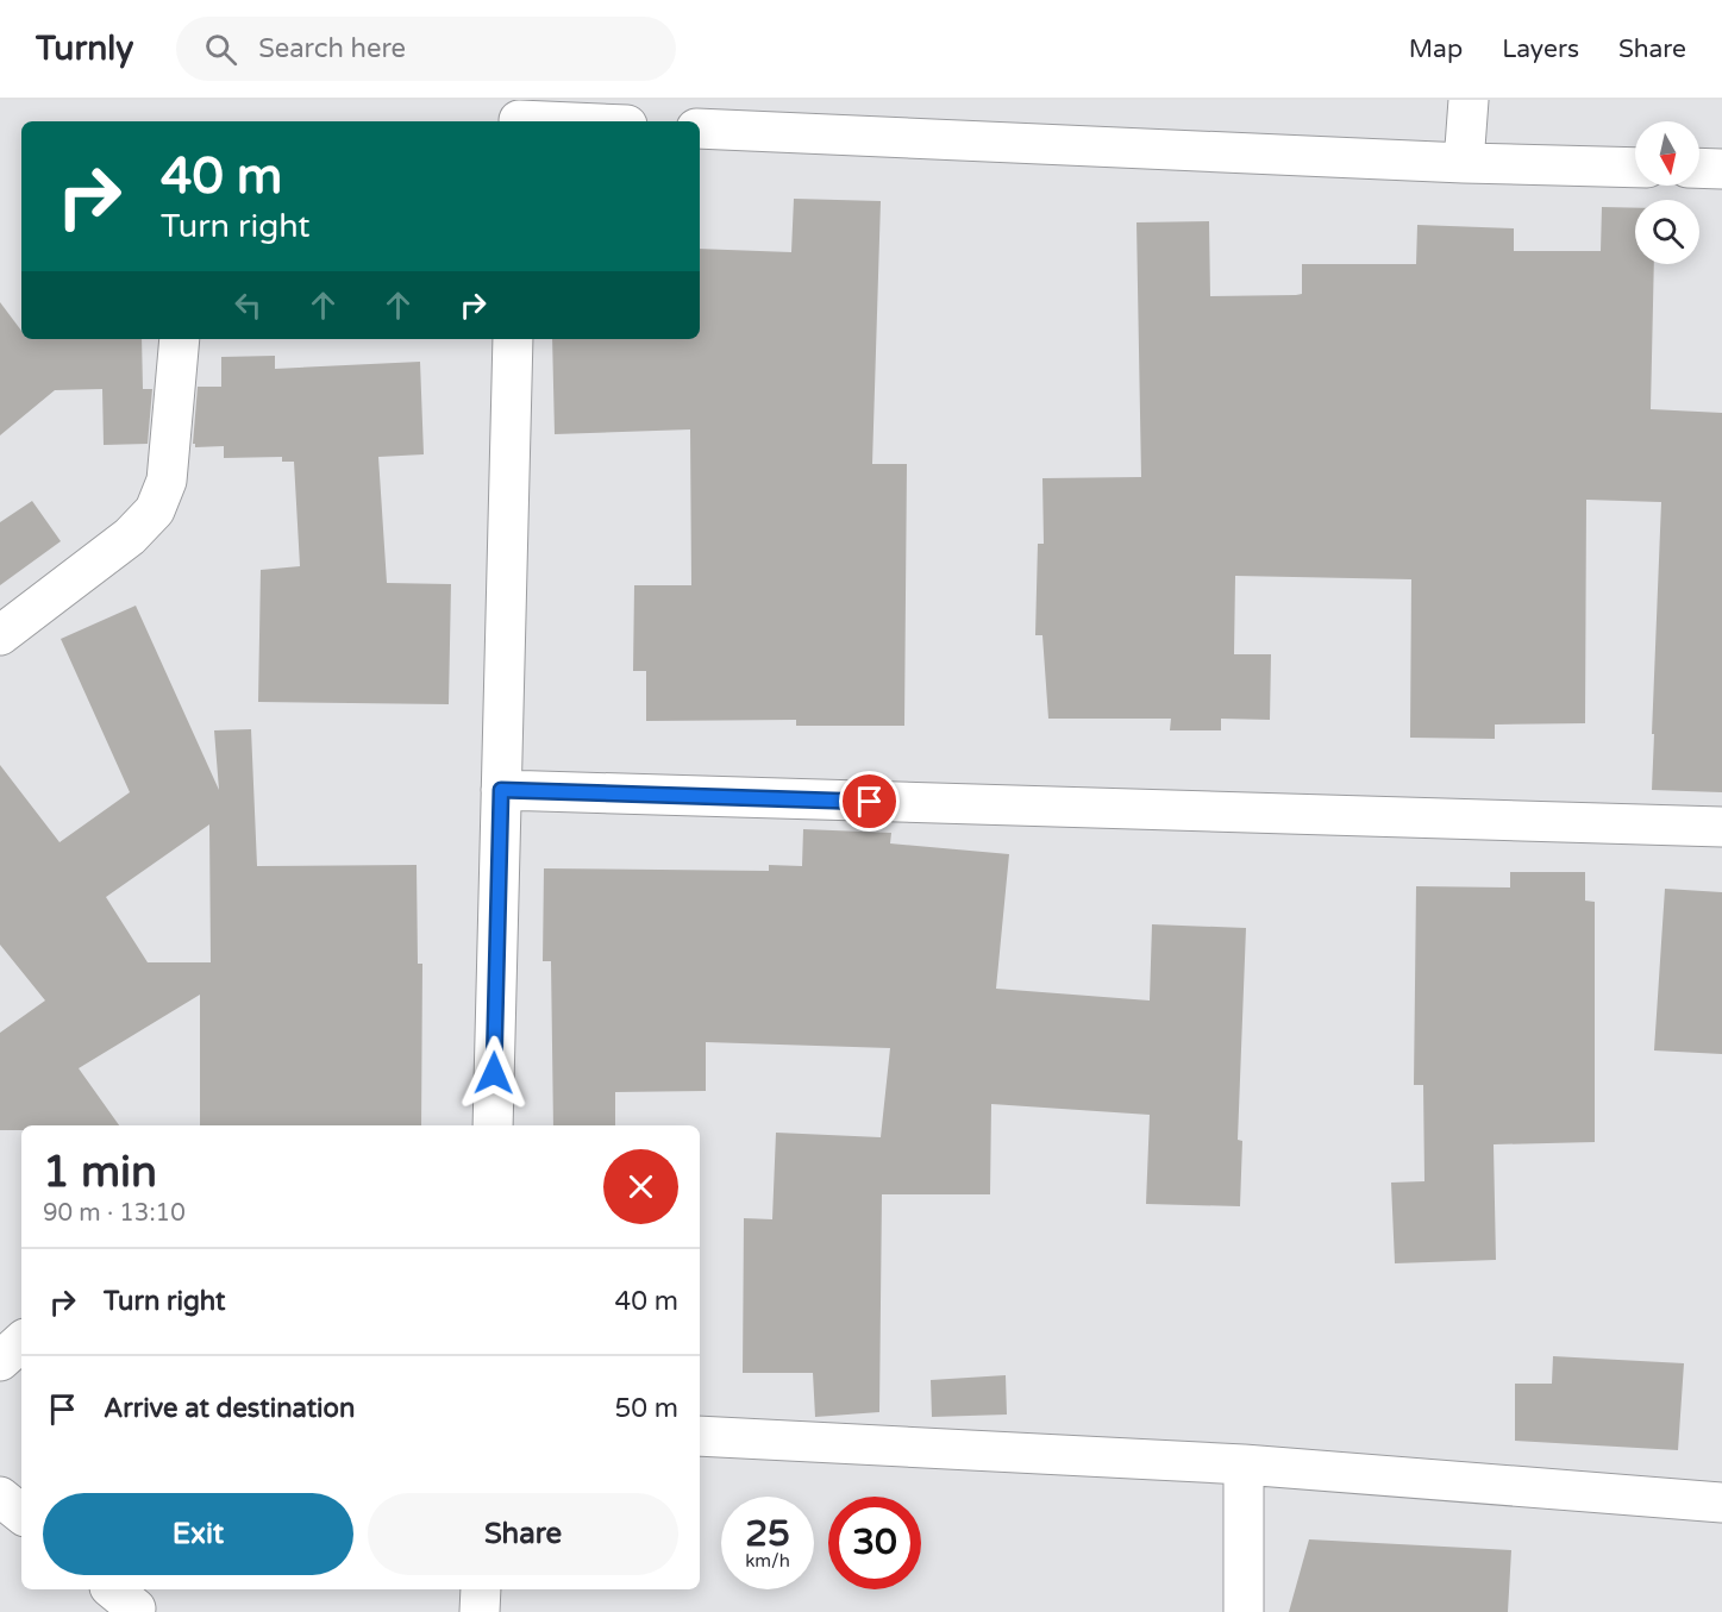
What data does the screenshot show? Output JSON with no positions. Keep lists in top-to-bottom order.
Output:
{
  "north": "bottom",
  "page": {
    "header": "Turnly",
    "search": "Search here",
    "nav": ["Map", "Layers", "Share"],
    "turn": ["40 m", "Turn right"],
    "heading": ["1 min", "90 m · 13:10"],
    "list": [
      {
        "name": "Turn right",
        "value": "40 m"
      },
      {
        "name": "Arrive at destination",
        "value": "50 m"
      }
    ],
    "buttons": ["Exit", "Share"],
    "speed": "25 km/h",
    "limit": "30"
  }
}
